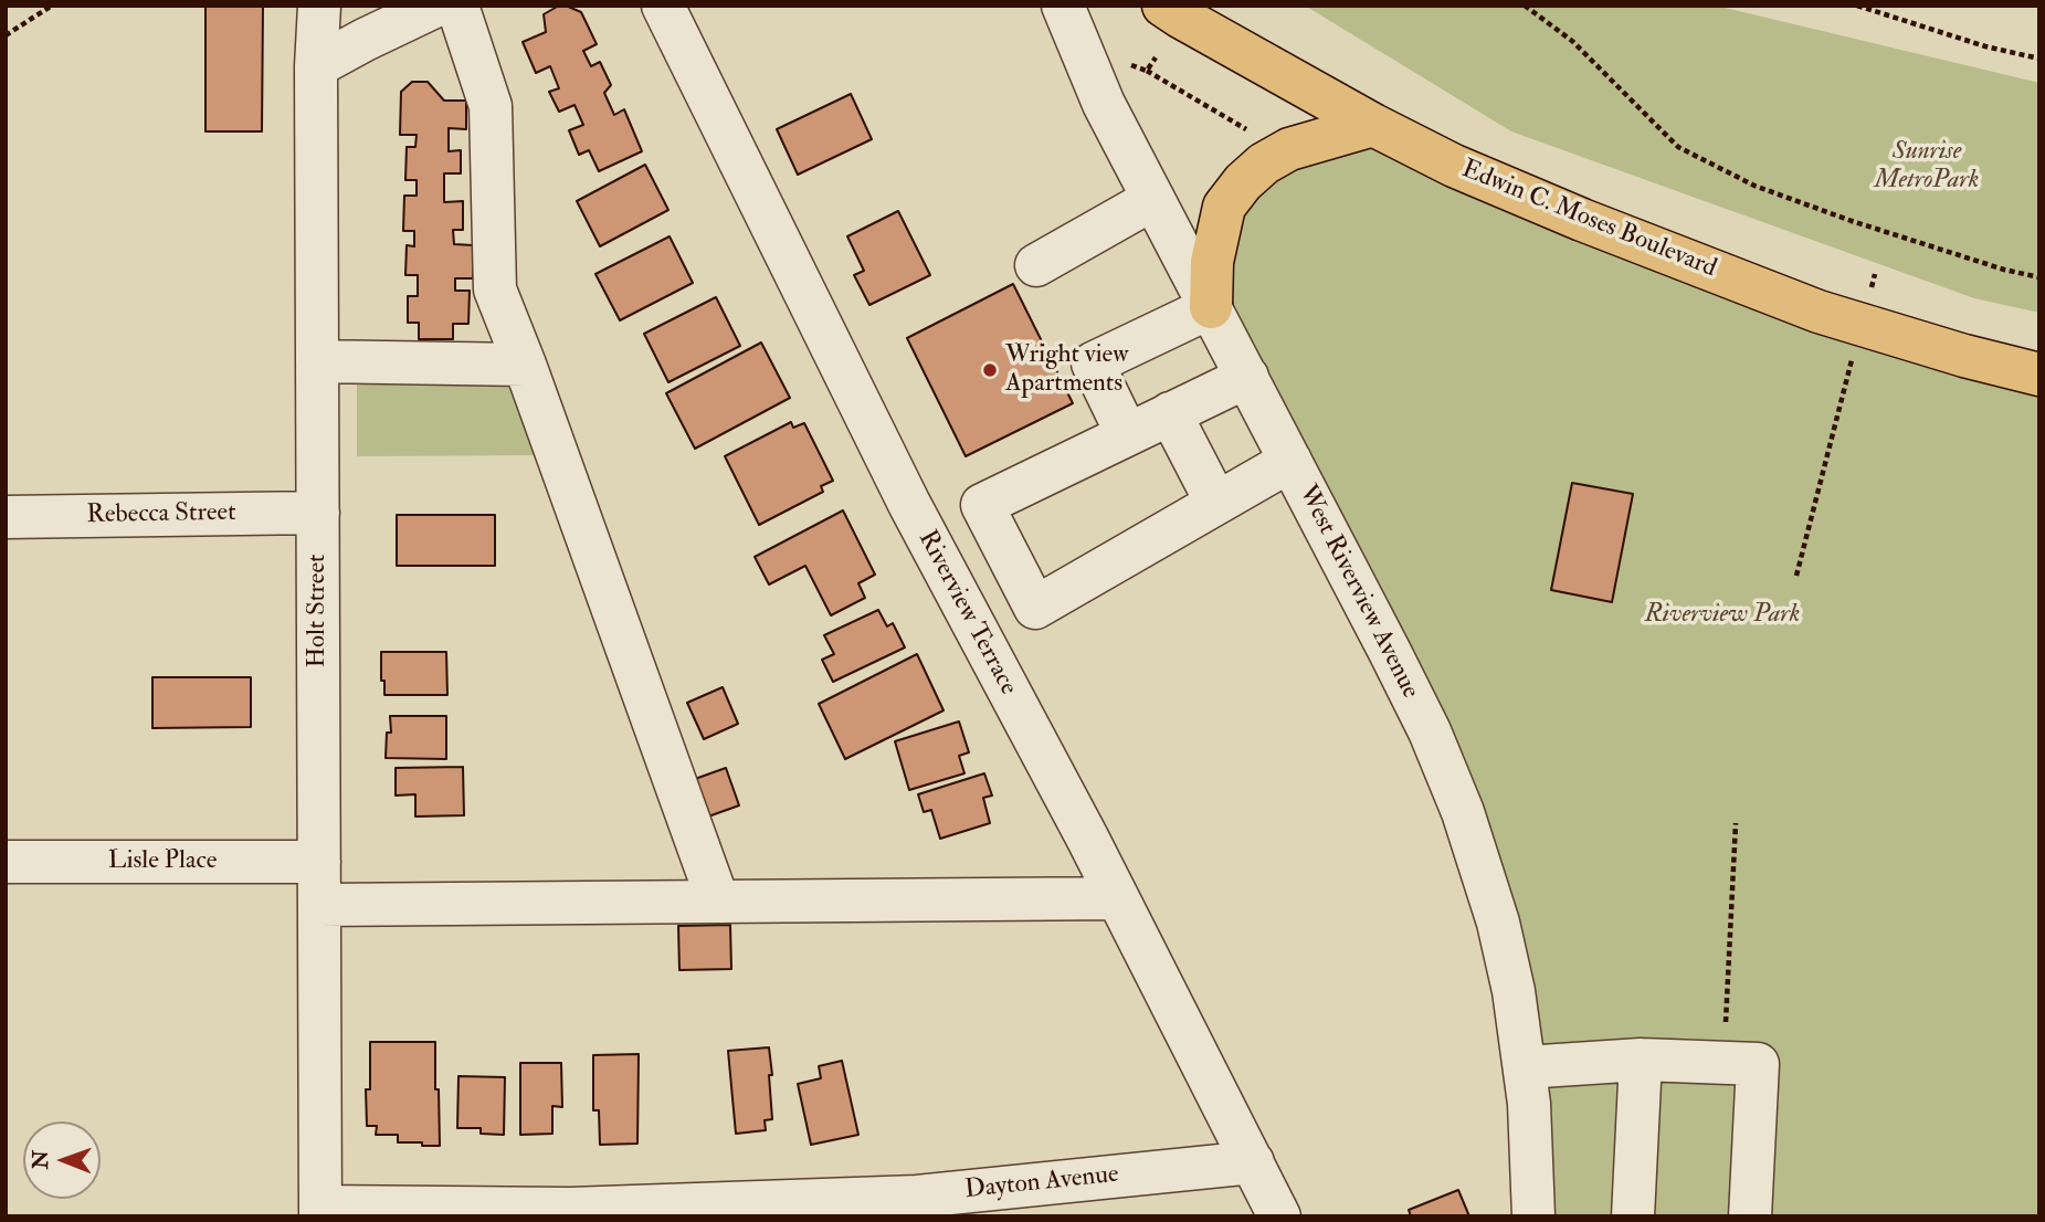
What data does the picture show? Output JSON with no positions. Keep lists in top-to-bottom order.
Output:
{
  "streets": {
    "main road": ["Edwin C. Moses Boulevard"],
    "street": [
      "Rebecca Street",
      "West Riverview Avenue",
      "Holt Street",
      "Riverview Terrace",
      "Lisle Place",
      "Dayton Avenue"
    ]
  },
  "crossings": [
    ["Rebecca Street", "Holt Street"],
    ["Holt Street", "Lisle Place"],
    ["Holt Street", "Dayton Avenue"],
    ["Riverview Terrace", "Dayton Avenue"]
  ],
  "parks": ["Sunrise MetroPark", "Riverview Park"],
  "places": ["Wright view Apartments"],
  "north": "left"
}
